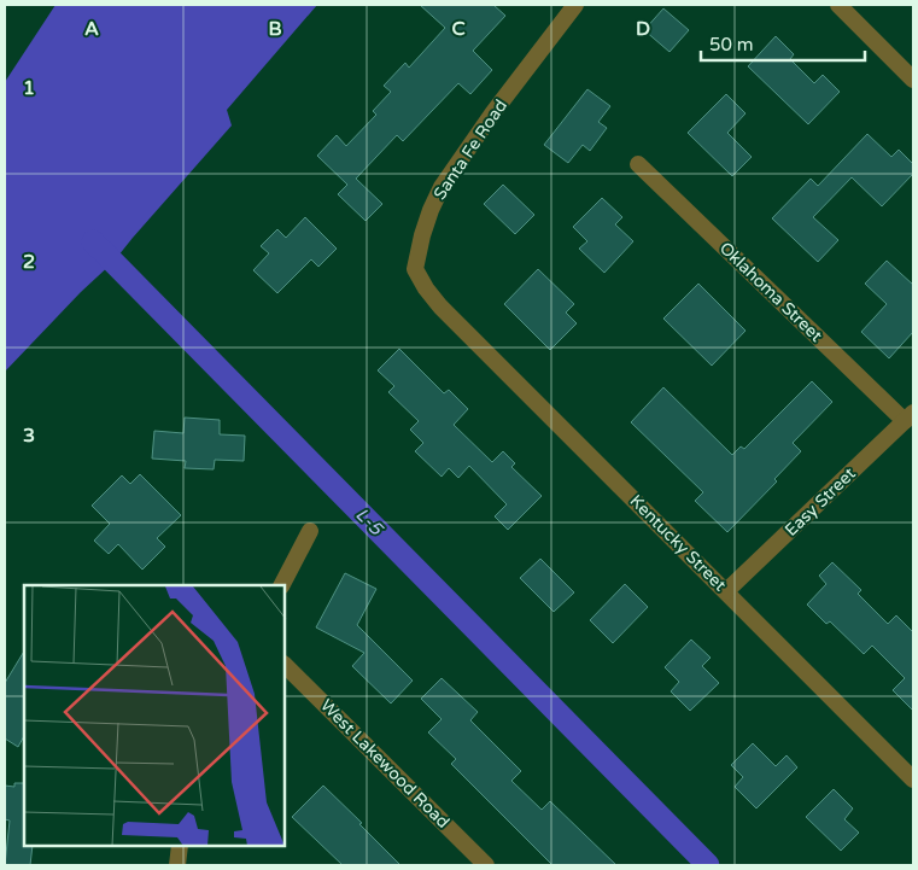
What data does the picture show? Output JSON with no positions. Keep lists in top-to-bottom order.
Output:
{
  "streets": {
    "street": [
      "Santa Fe Road",
      "Oklahoma Street",
      "Easy Street",
      "Kentucky Street",
      "West Lakewood Road"
    ]
  },
  "crossings": [
    ["Santa Fe Road", "Kentucky Street"],
    ["Oklahoma Street", "Easy Street"],
    ["Easy Street", "Kentucky Street"]
  ],
  "water": ["L-5"],
  "scale_bar": "50 m",
  "grid": {
    "columns": [
      "A",
      "B",
      "C",
      "D"
    ],
    "rows": ["1", "2", "3"]
  }
}
